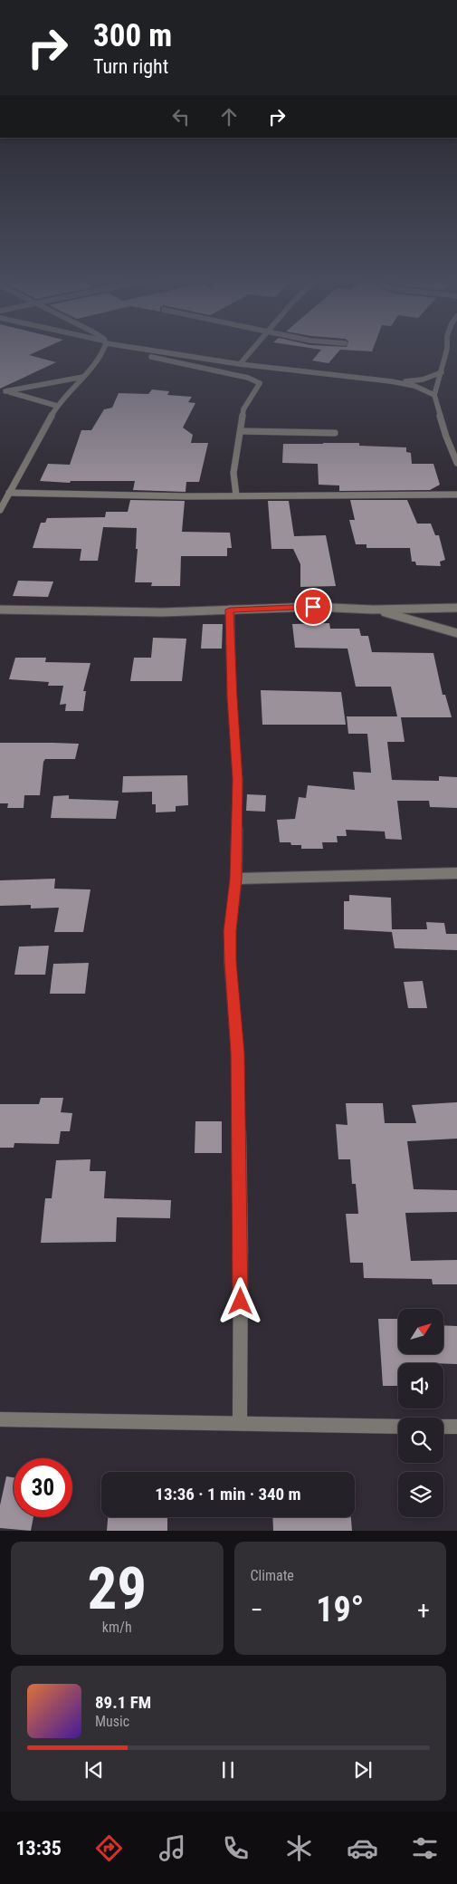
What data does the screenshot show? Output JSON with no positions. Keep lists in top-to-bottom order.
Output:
{
  "north": "top right",
  "page": {
    "turn": ["300 m", "Turn right"],
    "limit": "30",
    "trip": "13:36 · 1 min · 340 m",
    "tile": [
      ["29", "km/h"],
      "Climate"
    ],
    "heat": ["−", "19°", "+"],
    "song": ["89.1 FM", "Music"],
    "tabs": "13:35"
  }
}
